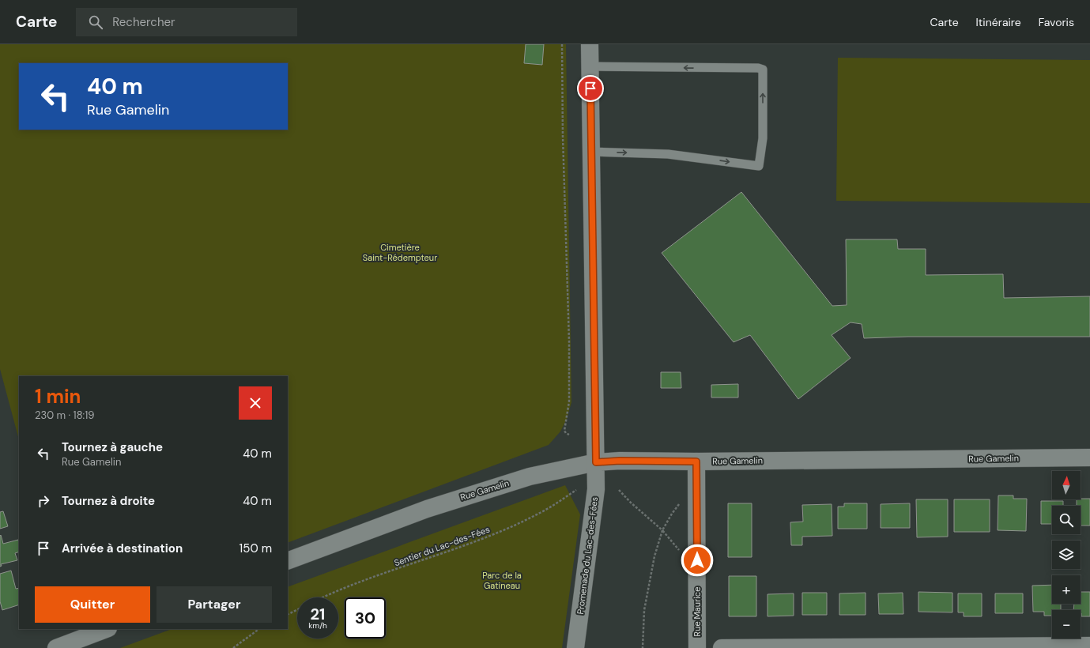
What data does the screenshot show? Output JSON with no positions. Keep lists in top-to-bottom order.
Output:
{
  "streets": {
    "street": ["Rue Gamelin", "Promenade du Lac-des-Fées", "Rue Maurice"],
    "path": ["Sentier du Lac-des-Fées"]
  },
  "crossings": [
    ["Rue Gamelin", "Promenade du Lac-des-Fées"],
    ["Rue Gamelin", "Rue Maurice"]
  ],
  "parks": ["Cimetière Saint-Rédempteur", "Parc de la Gatineau"],
  "north": "top",
  "page": {
    "header": "Carte",
    "search": "Rechercher",
    "nav": ["Carte", "Itinéraire", "Favoris"],
    "turn": ["40 m", "Rue Gamelin"],
    "heading": ["1 min", "230 m · 18:19"],
    "list": [
      {
        "name": "Tournez à gauche",
        "note": "Rue Gamelin",
        "value": "40 m"
      },
      {
        "name": "Tournez à droite",
        "value": "40 m"
      },
      {
        "name": "Arrivée à destination",
        "value": "150 m"
      }
    ],
    "map_buttons": ["+", "−"],
    "buttons": ["Quitter", "Partager"],
    "speed": "21 km/h",
    "limit": "30"
  }
}
